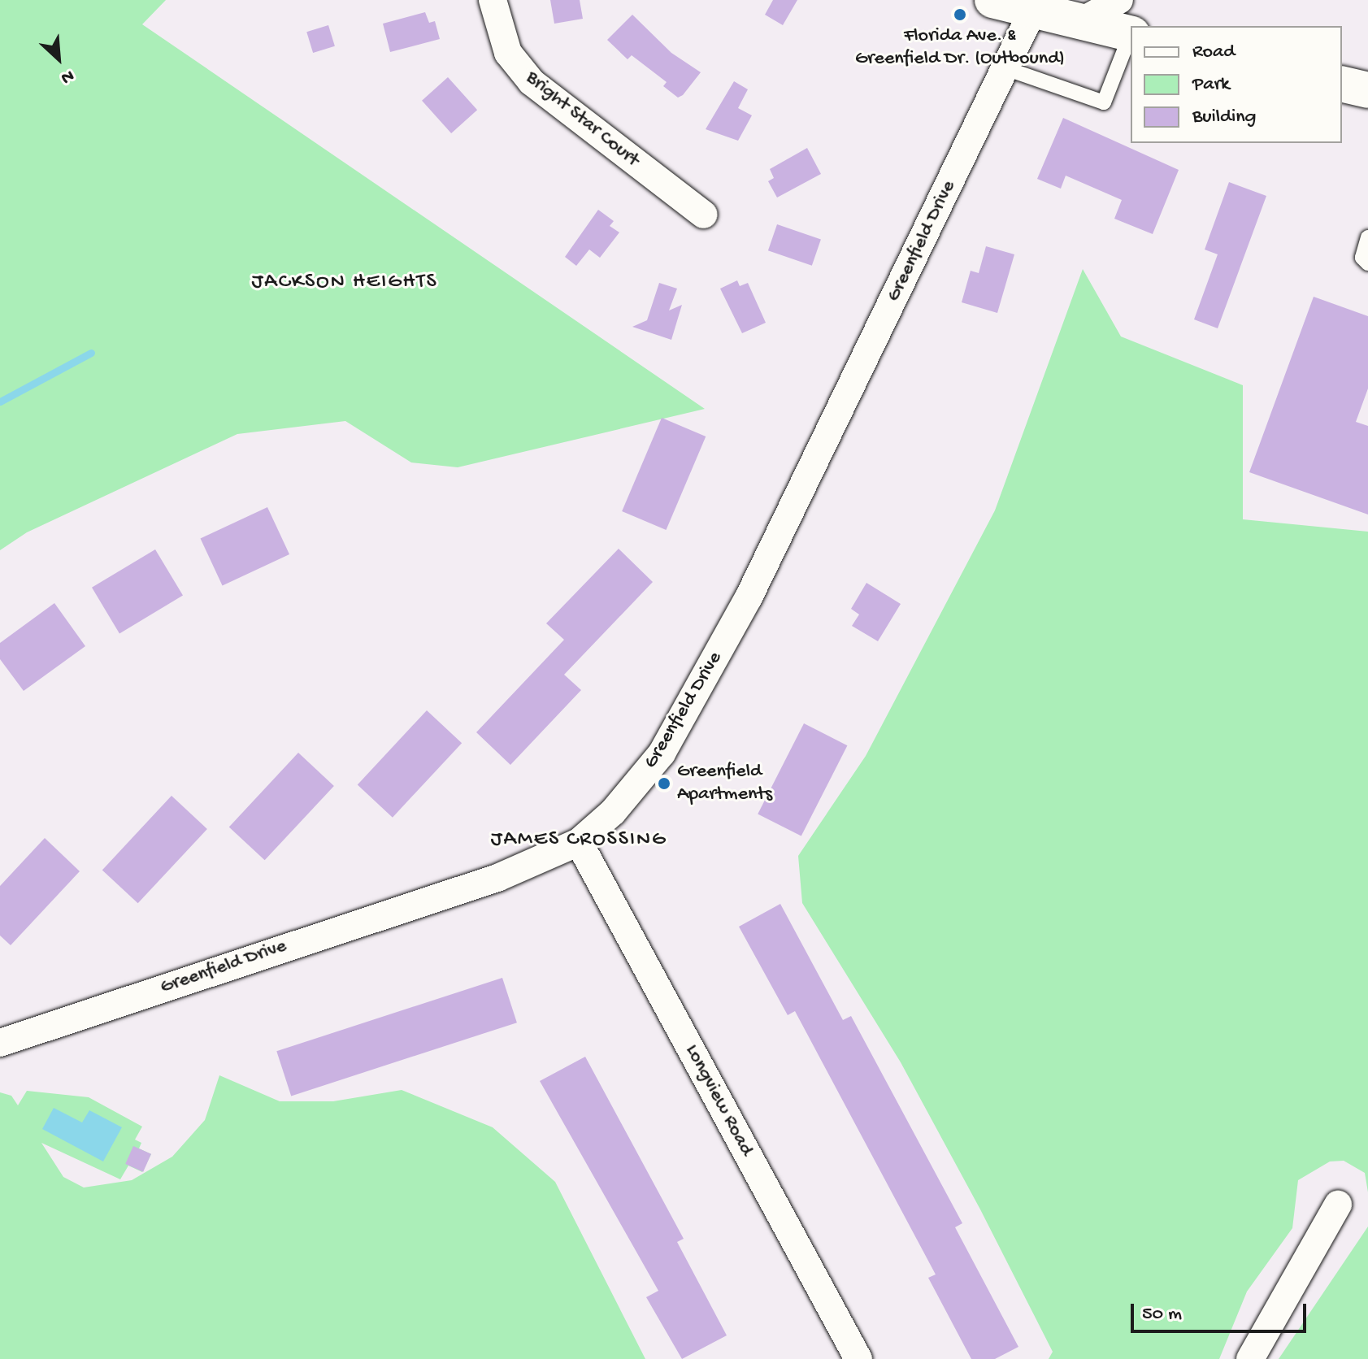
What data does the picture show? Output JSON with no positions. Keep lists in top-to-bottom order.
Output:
{
  "streets": {
    "street": ["Bright Star Court", "Greenfield Drive", "Longview Road"]
  },
  "crossings": [
    ["Greenfield Drive", "Longview Road"]
  ],
  "districts": ["JACKSON HEIGHTS", "JAMES CROSSING"],
  "places": ["Florida Ave. & Greenfield Dr. (Outbound)", "Greenfield Apartments"],
  "legend": ["Road", "Park", "Building"],
  "scale_bar": "50 m",
  "north": "bottom right"
}
